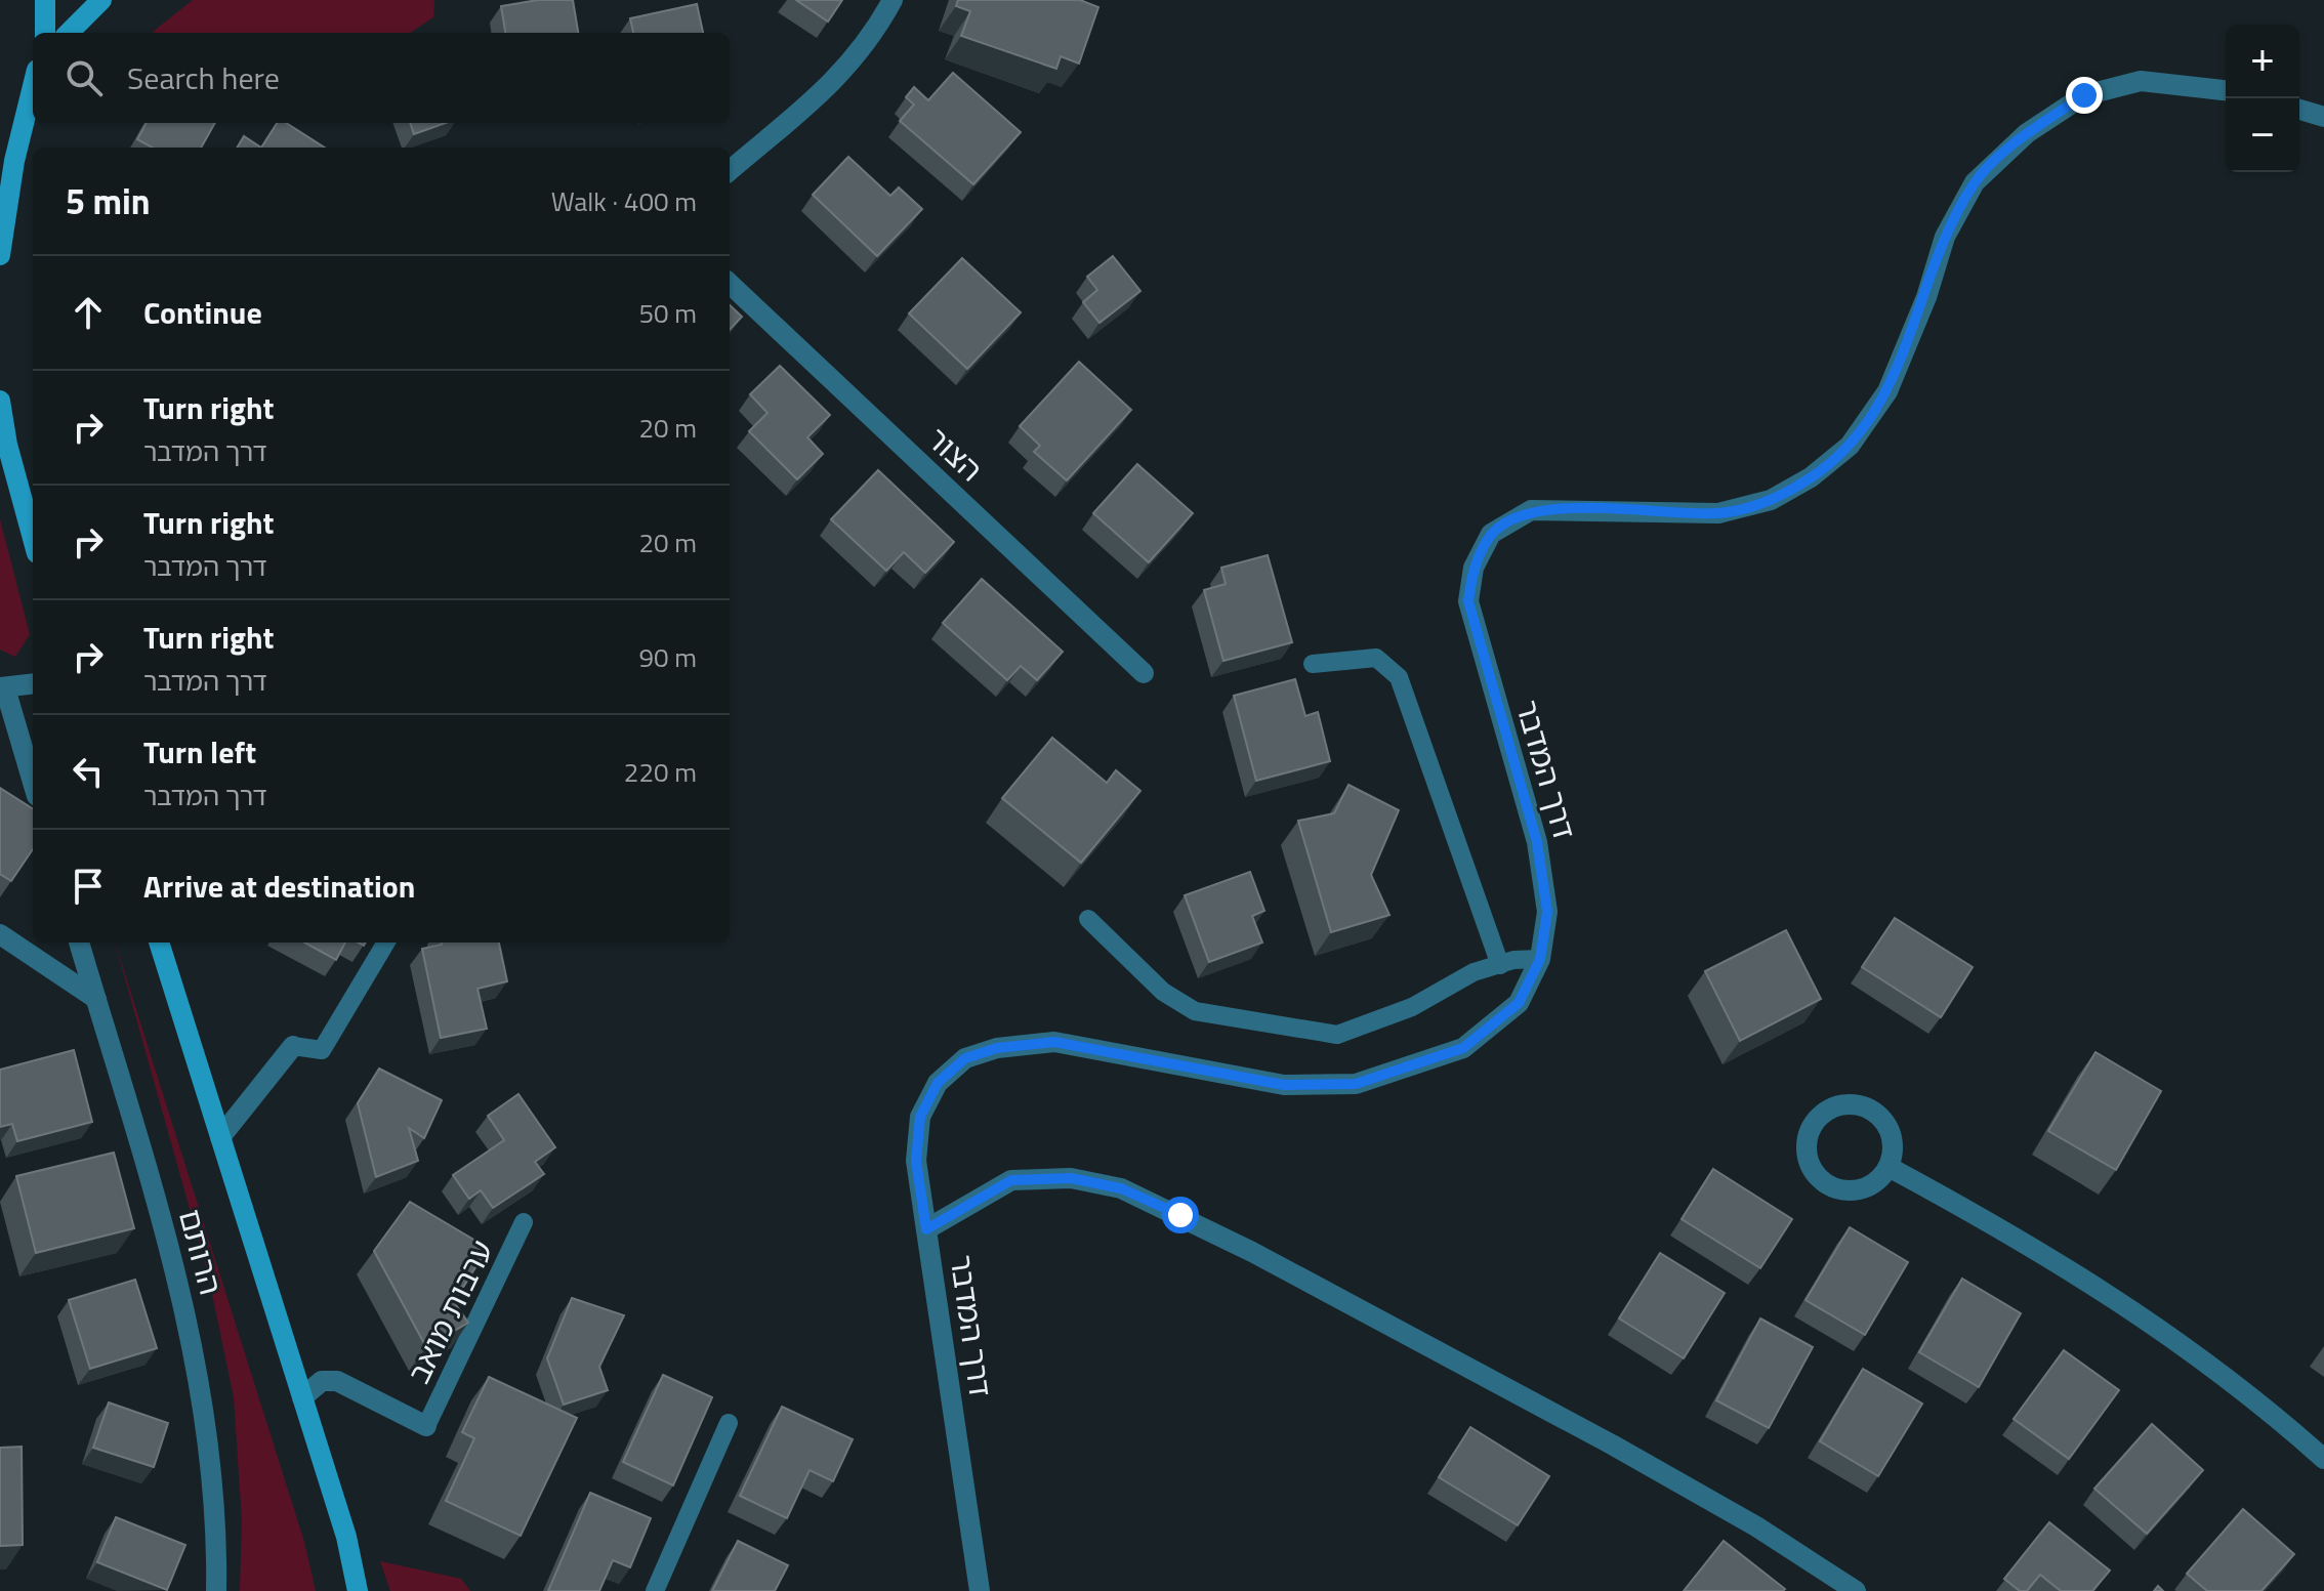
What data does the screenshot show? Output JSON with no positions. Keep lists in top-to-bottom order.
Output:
{
  "streets": {
    "street": ["הצור", "דרך המדבר", "הרותם"],
    "lane": ["ערבות מואב"]
  },
  "page": {
    "map_buttons": ["+", "−"],
    "search": "Search here",
    "heading": ["5 min", "Walk · 400 m"],
    "list": [
      ["Continue", "50 m"],
      ["Turn right", "דרך המדבר", "20 m"],
      ["Turn right", "דרך המדבר", "20 m"],
      ["Turn right", "דרך המדבר", "90 m"],
      ["Turn left", "דרך המדבר", "220 m"],
      "Arrive at destination"
    ]
  }
}
